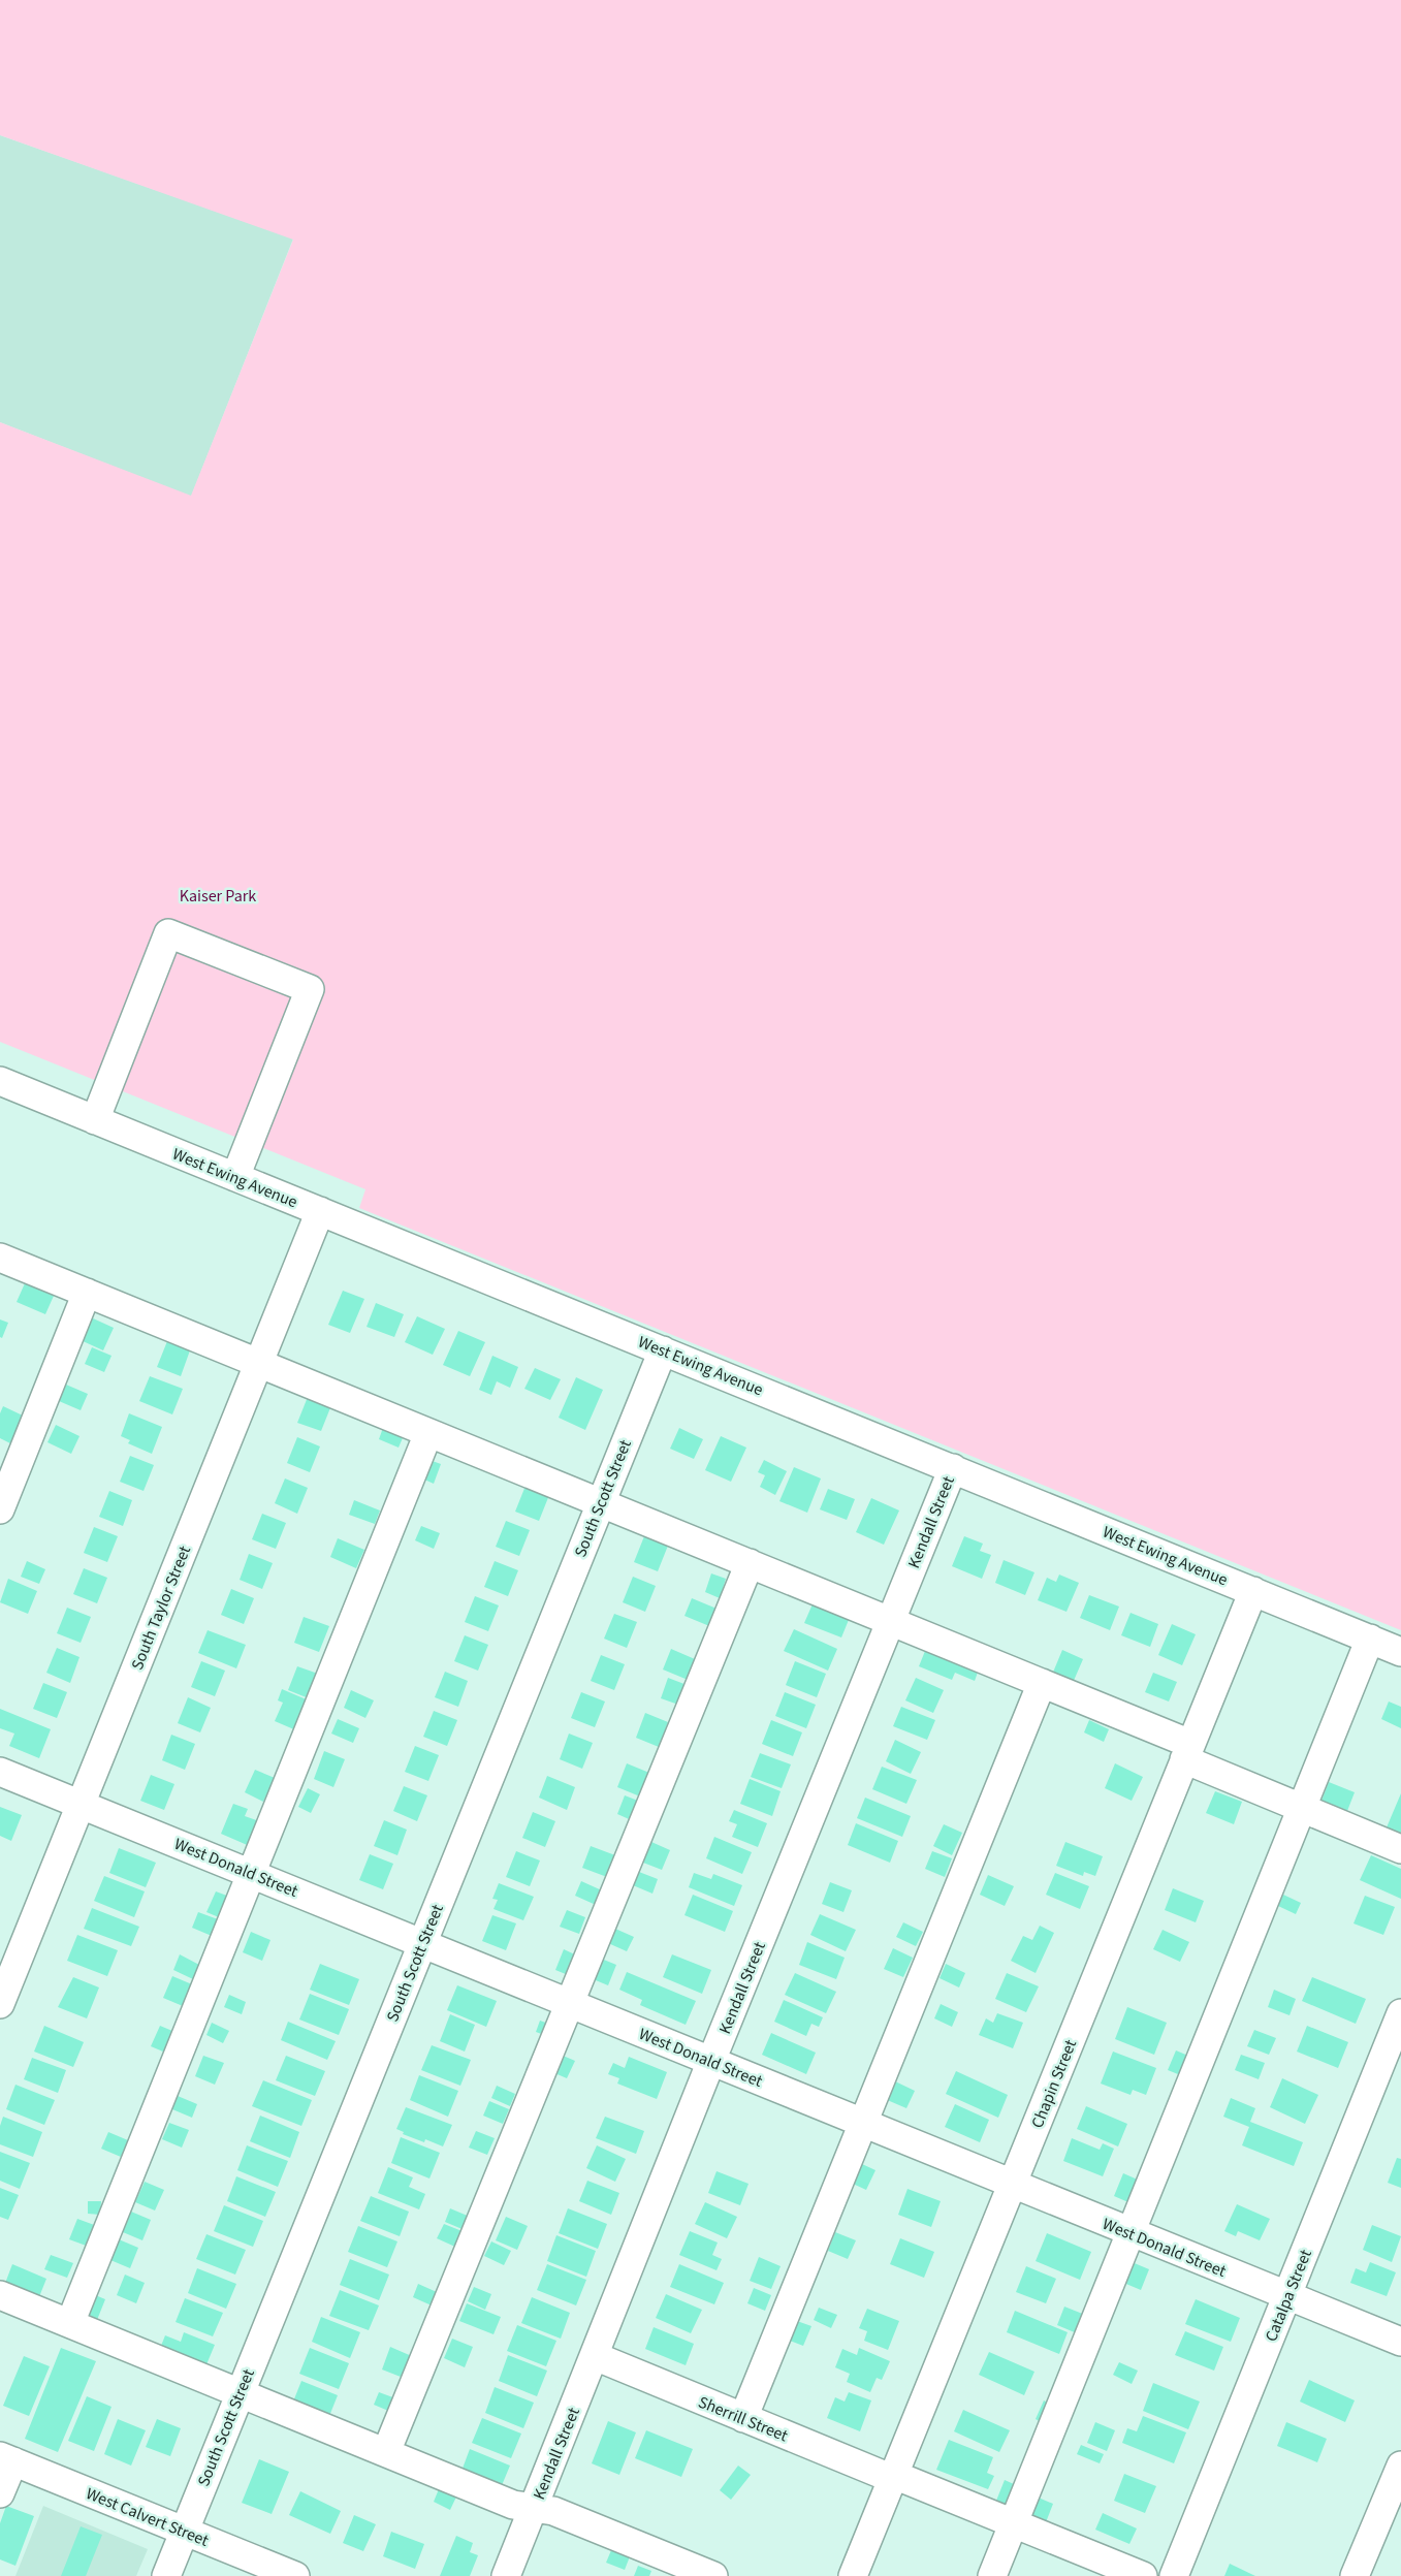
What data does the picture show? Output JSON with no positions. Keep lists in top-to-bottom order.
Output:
{
  "streets": {
    "street": [
      "West Ewing Avenue",
      "South Scott Street",
      "Kendall Street",
      "South Taylor Street",
      "West Donald Street",
      "Chapin Street",
      "Catalpa Street",
      "Sherrill Street",
      "West Calvert Street"
    ]
  },
  "crossings": [
    ["West Ewing Avenue", "South Scott Street"],
    ["West Ewing Avenue", "Kendall Street"],
    ["West Ewing Avenue", "South Taylor Street"],
    ["West Ewing Avenue", "Chapin Street"],
    ["South Scott Street", "West Donald Street"],
    ["South Scott Street", "West Calvert Street"],
    ["Kendall Street", "West Donald Street"],
    ["Kendall Street", "Sherrill Street"],
    ["South Taylor Street", "West Donald Street"],
    ["West Donald Street", "Chapin Street"],
    ["West Donald Street", "Catalpa Street"],
    ["Chapin Street", "Sherrill Street"]
  ],
  "parks": ["Kaiser Park"]
}
